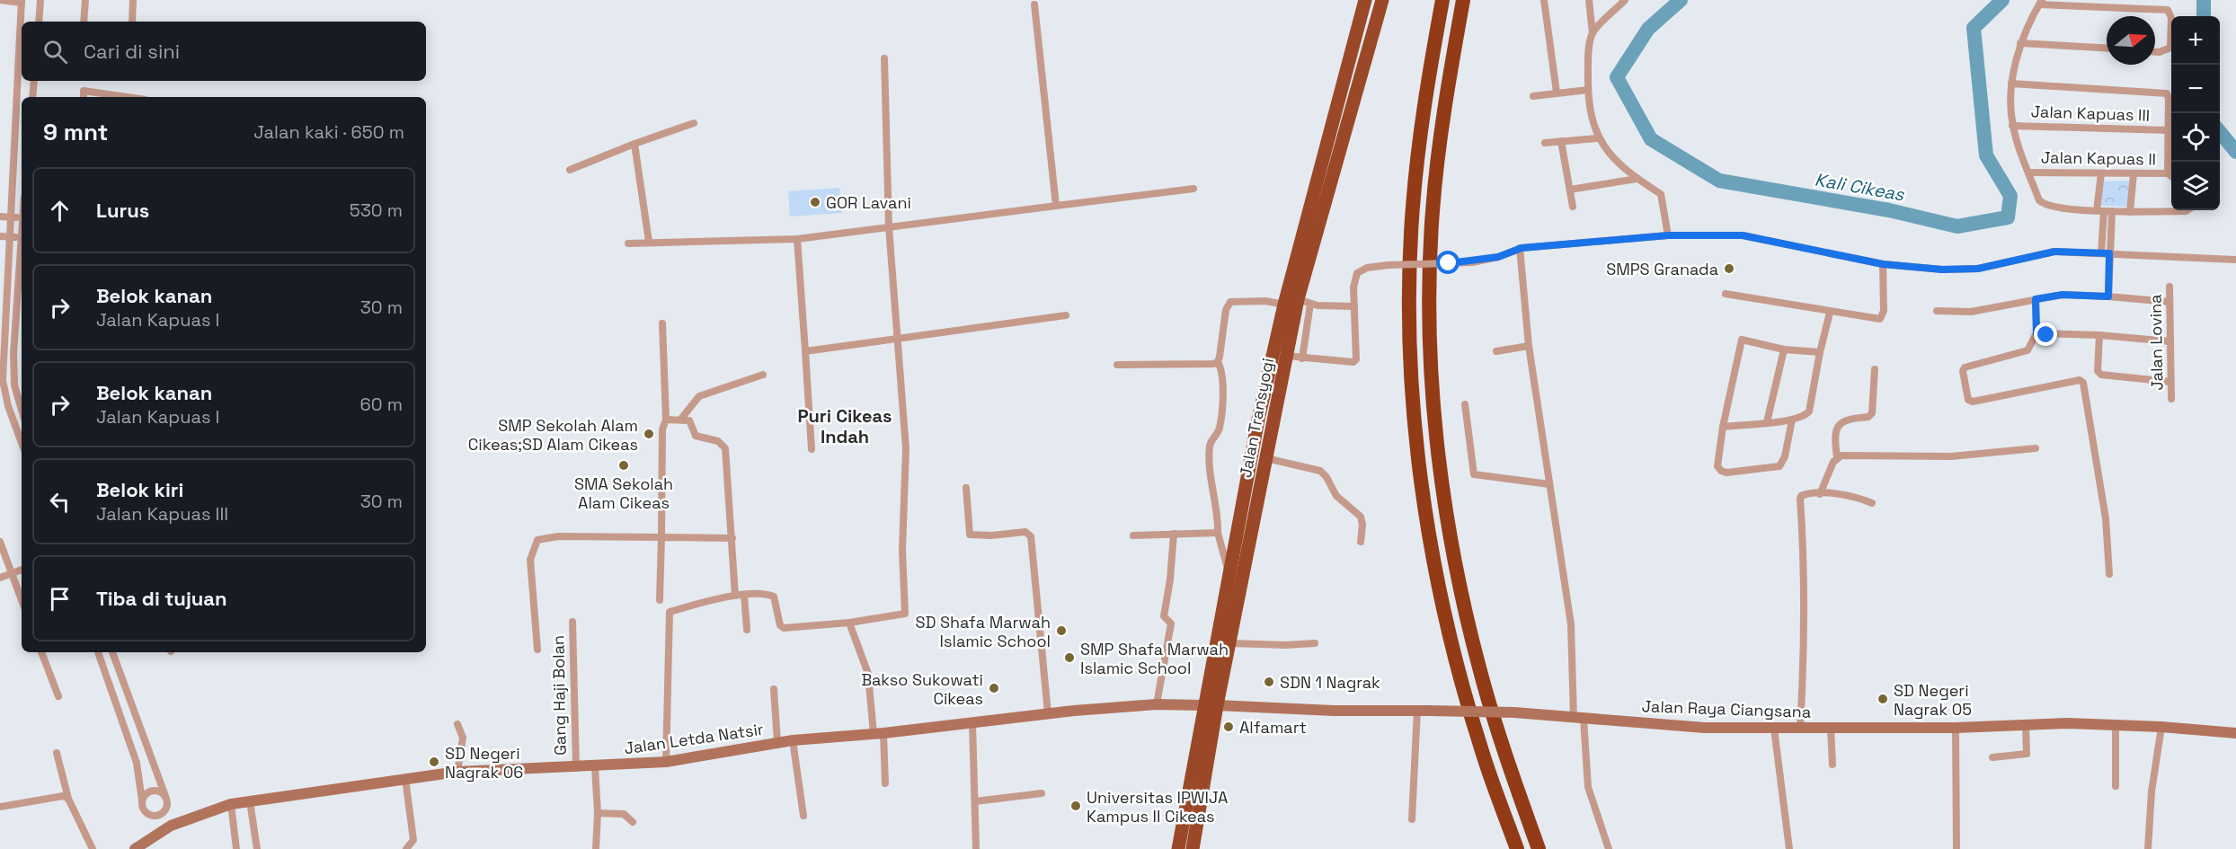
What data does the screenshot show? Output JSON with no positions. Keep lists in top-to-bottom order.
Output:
{
  "streets": {
    "highway": ["Jalan Transyogi"],
    "main road": ["Jalan Raya Ciangsana", "Jalan Letda Natsir"],
    "street": [
      "Jalan Kapuas III",
      "Jalan Kapuas II",
      "Jalan Lovina",
      "Gang Haji Bolan"
    ]
  },
  "crossings": [
    ["Jalan Transyogi", "Jalan Raya Ciangsana"],
    ["Jalan Transyogi", "Jalan Letda Natsir"],
    ["Gang Haji Bolan", "Jalan Letda Natsir"],
    ["Jalan Raya Ciangsana", "Jalan Letda Natsir"]
  ],
  "districts": ["Puri Cikeas Indah"],
  "water": ["Kali Cikeas"],
  "places": [
    "GOR Lavani",
    "SMPS Granada",
    "SMP Sekolah Alam Cikeas;SD Alam Cikeas",
    "SMA Sekolah Alam Cikeas",
    "SD Shafa Marwah Islamic School",
    "SMP Shafa Marwah Islamic School",
    "SDN 1 Nagrak",
    "Bakso Sukowati Cikeas",
    "SD Negeri Nagrak 05",
    "Alfamart",
    "SD Negeri Nagrak 06",
    "Universitas IPWIJA Kampus II Cikeas"
  ],
  "north": "right",
  "page": {
    "map_buttons": ["+", "−"],
    "search": "Cari di sini",
    "heading": ["9 mnt", "Jalan kaki · 650 m"],
    "list": [
      ["Lurus", "530 m"],
      ["Belok kanan", "Jalan Kapuas I", "30 m"],
      ["Belok kanan", "Jalan Kapuas I", "60 m"],
      ["Belok kiri", "Jalan Kapuas III", "30 m"],
      "Tiba di tujuan"
    ]
  }
}
